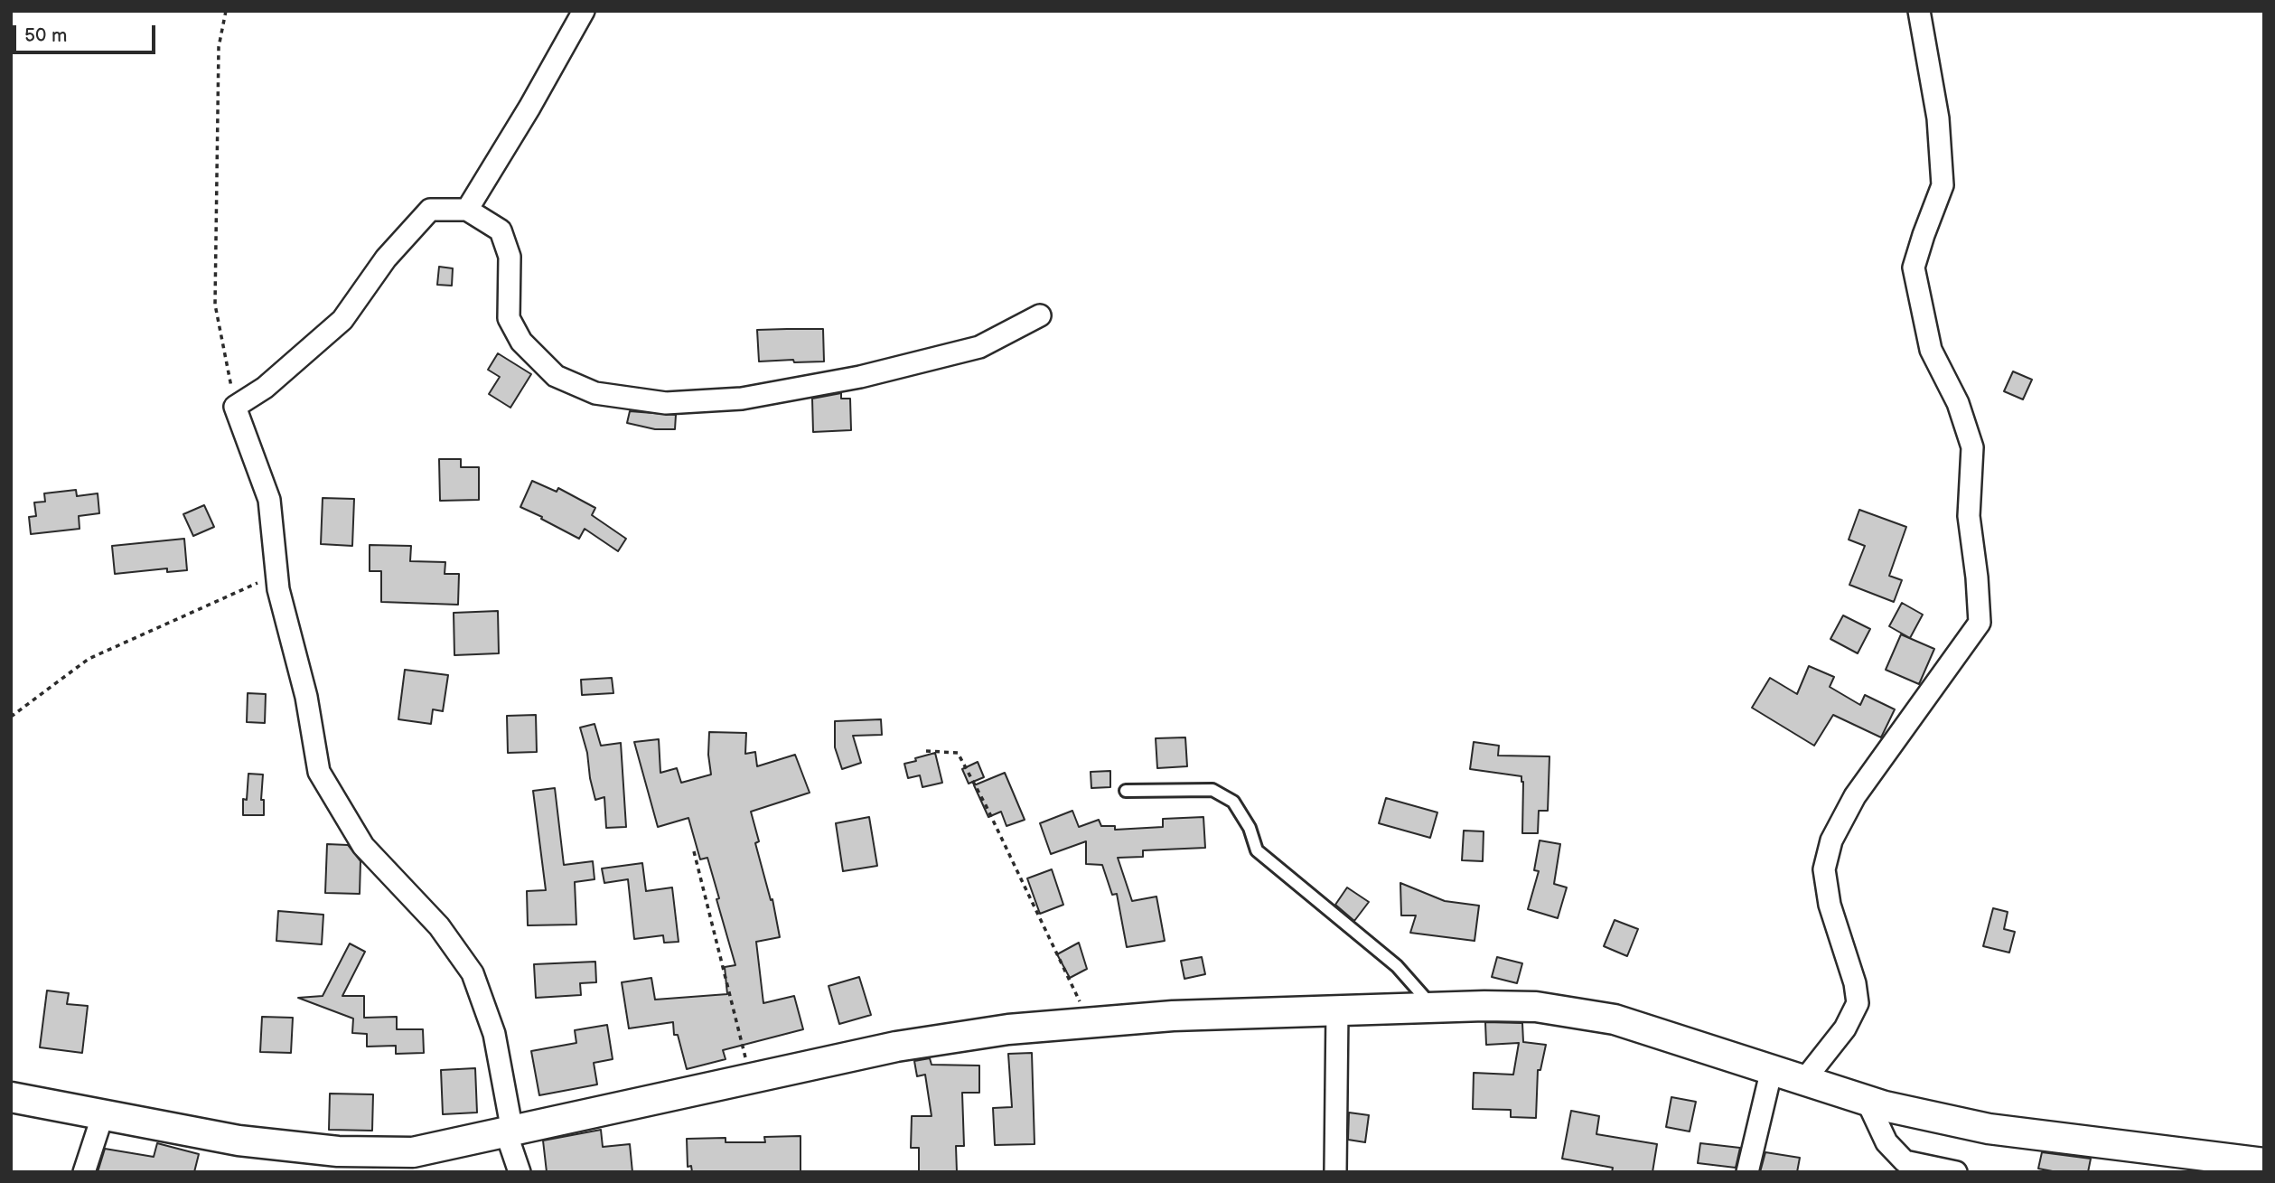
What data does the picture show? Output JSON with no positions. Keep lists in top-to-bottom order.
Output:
{
  "scale_bar": "50 m"
}
